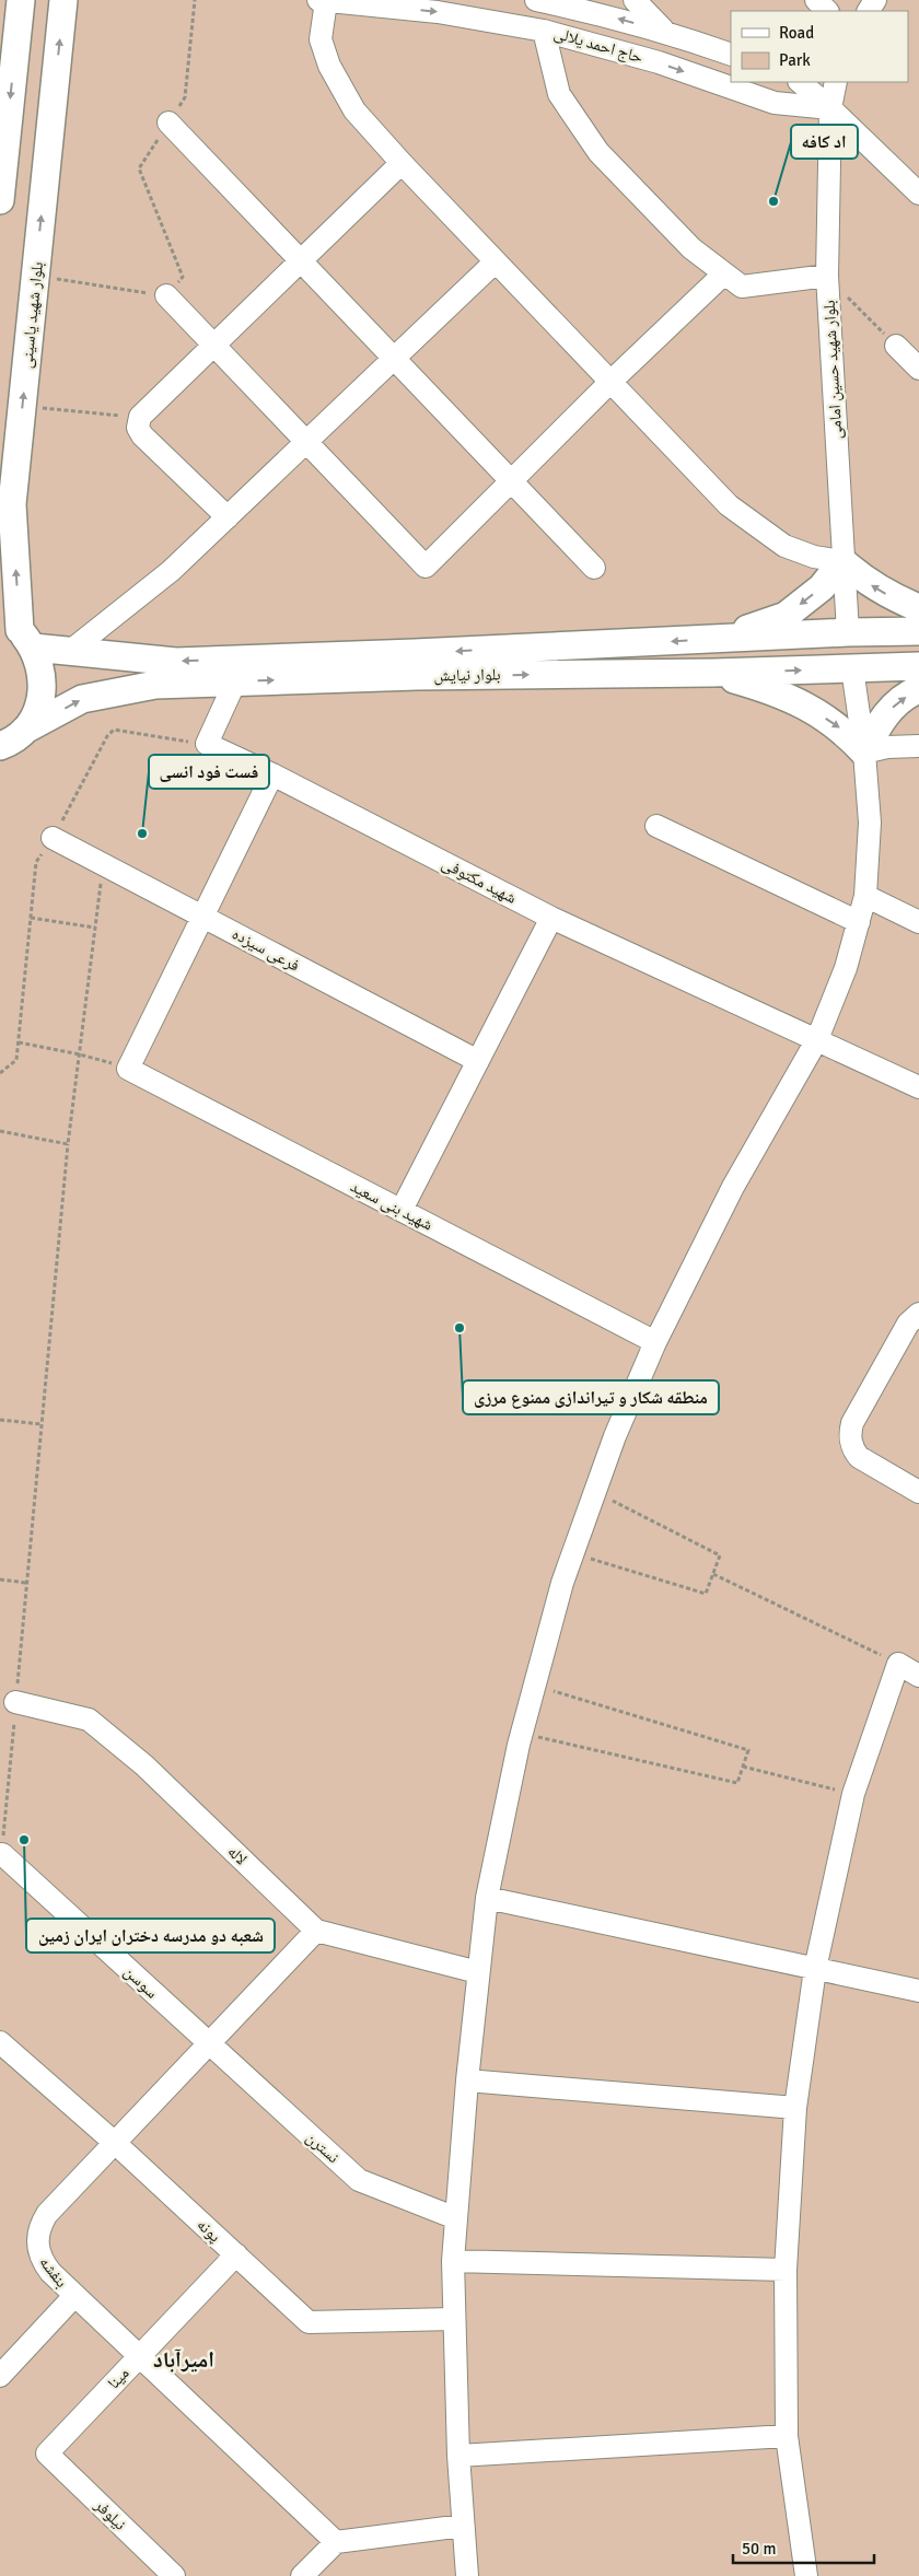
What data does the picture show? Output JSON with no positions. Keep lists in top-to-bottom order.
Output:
{
  "streets": {
    "main road": ["بلوار شهید یاسینی", "بلوار نیایش"],
    "street": [
      "حاج احمد یلالی",
      "بلوار شهید حسین امامی",
      "شهید مکتوفی",
      "فرعی سیزده",
      "شهید بنی سعید",
      "لاله",
      "سوسن",
      "نسترن",
      "پونه",
      "بنفشه",
      "مینا",
      "نیلوفر"
    ]
  },
  "crossings": [
    ["حاج احمد یلالی", "بلوار شهید حسین امامی"],
    ["بلوار شهید یاسینی", "بلوار نیایش"],
    ["بلوار شهید حسین امامی", "بلوار نیایش"],
    ["بلوار نیایش", "شهید مکتوفی"],
    ["لاله", "بنفشه"],
    ["سوسن", "نسترن"],
    ["سوسن", "بنفشه"],
    ["نسترن", "بنفشه"],
    ["پونه", "بنفشه"],
    ["پونه", "مینا"],
    ["بنفشه", "مینا"],
    ["مینا", "نیلوفر"]
  ],
  "districts": ["امیرآباد"],
  "places": [
    "اد کافه",
    "فست فود انسی",
    "منطقه شکار و تیراندازی ممنوع مرزی",
    "شعبه دو مدرسه دختران ایران زمین"
  ],
  "legend": ["Road", "Park"],
  "scale_bar": "50 m"
}
